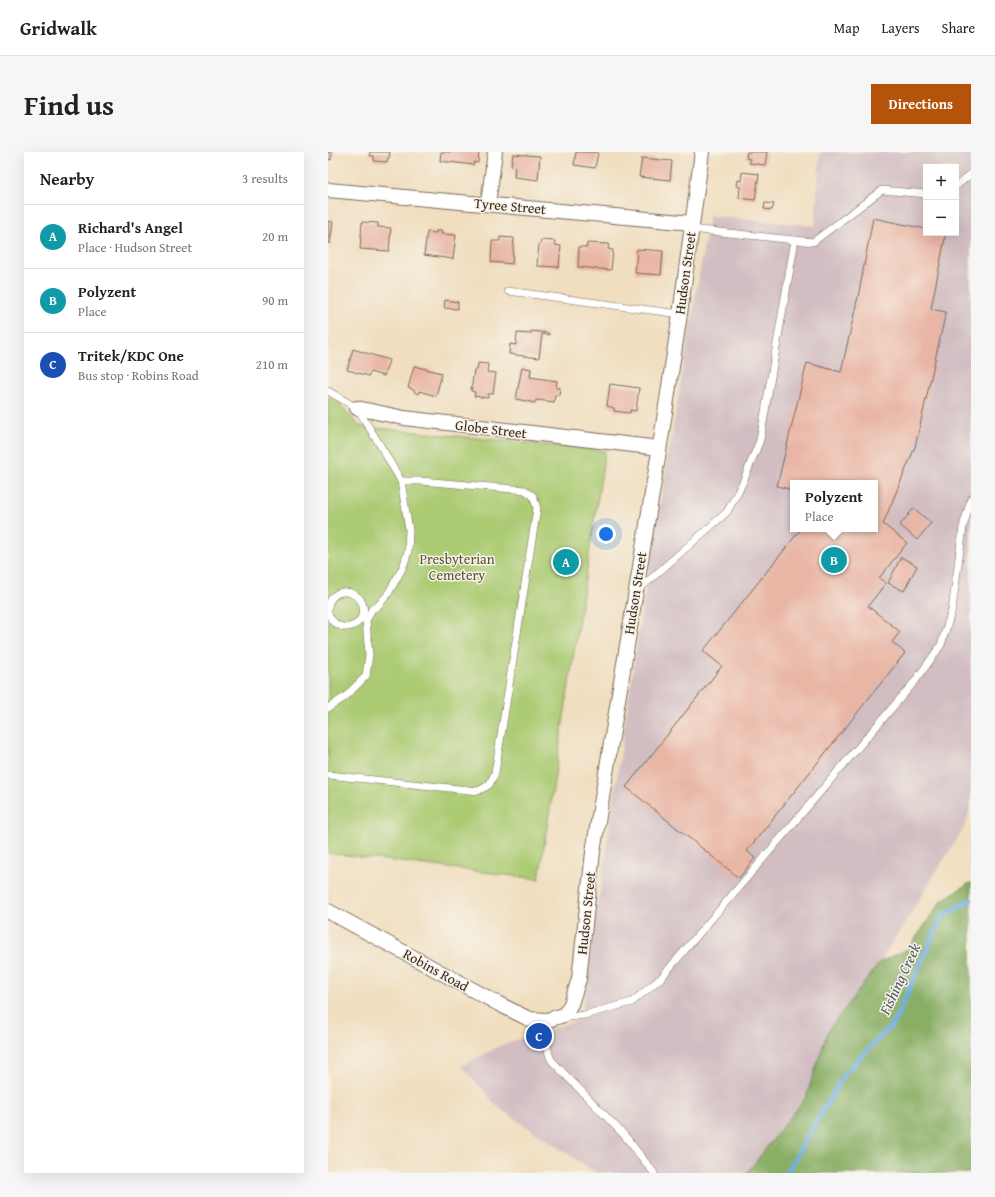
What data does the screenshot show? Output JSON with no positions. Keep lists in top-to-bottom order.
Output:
{
  "streets": {
    "street": [
      "Tyree Street",
      "Hudson Street",
      "Globe Street",
      "Robins Road"
    ]
  },
  "crossings": [
    ["Tyree Street", "Hudson Street"],
    ["Hudson Street", "Globe Street"],
    ["Hudson Street", "Robins Road"]
  ],
  "water": ["Fishing Creek"],
  "parks": ["Presbyterian Cemetery"],
  "page": {
    "header": "Gridwalk",
    "nav": ["Map", "Layers", "Share"],
    "title": "Find us",
    "buttons": "Directions",
    "heading": ["Nearby", "3 results"],
    "map_buttons": ["+", "−"],
    "list": [
      {
        "mark": "A",
        "name": "Richard's Angel",
        "note": "Place · Hudson Street",
        "value": "20 m"
      },
      {
        "mark": "B",
        "name": "Polyzent",
        "note": "Place",
        "value": "90 m"
      },
      {
        "mark": "C",
        "name": "Tritek/KDC One",
        "note": "Bus stop · Robins Road",
        "value": "210 m"
      }
    ],
    "popup": ["Polyzent", "Place"],
    "pins": ["B", "A", "C"]
  }
}
